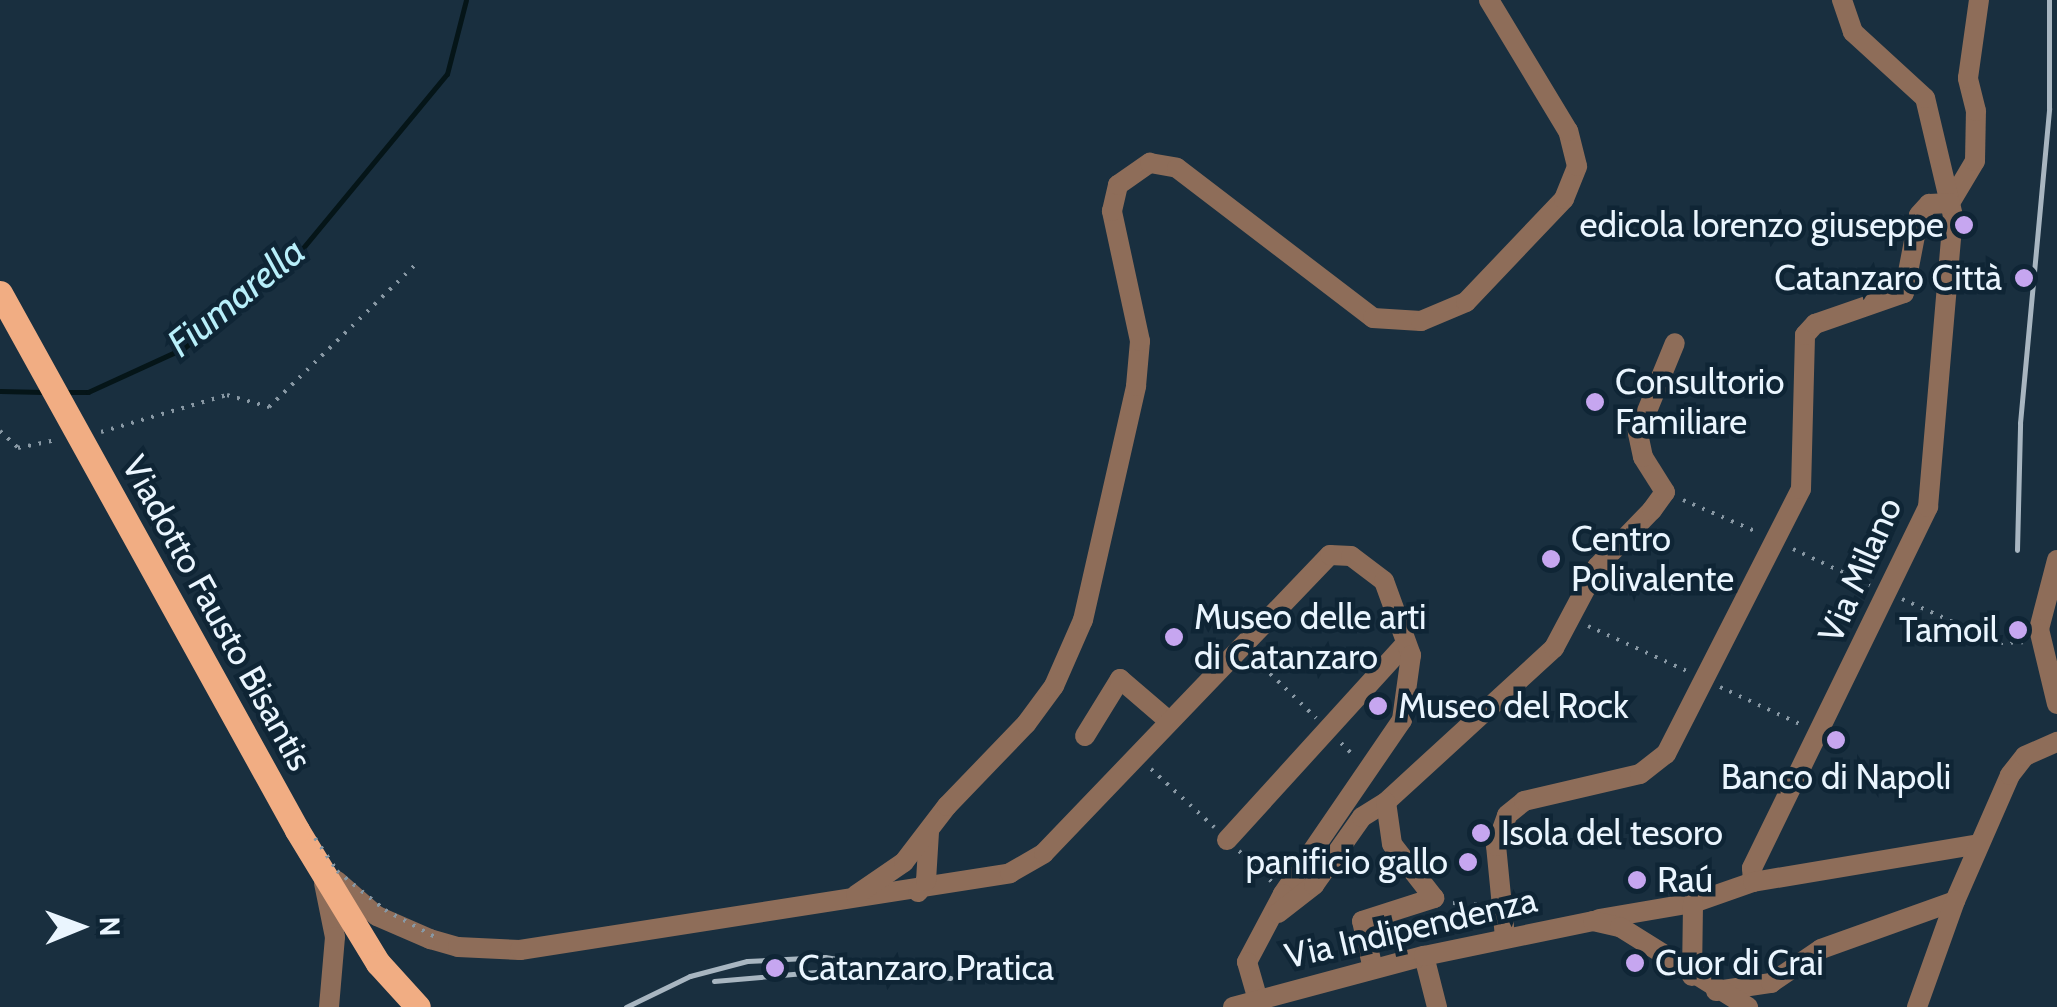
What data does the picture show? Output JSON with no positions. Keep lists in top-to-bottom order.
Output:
{
  "streets": {
    "main road": ["Viadotto Fausto Bisantis"],
    "street": ["Via Milano", "Via Indipendenza"]
  },
  "crossings": [
    ["Via Milano", "Via Indipendenza"]
  ],
  "water": ["Fiumarella"],
  "places": [
    "edicola lorenzo giuseppe",
    "Catanzaro Città",
    "Consultorio Familiare",
    "Centro Polivalente",
    "Tamoil",
    "Museo delle arti di Catanzaro",
    "Museo del Rock",
    "Banco di Napoli",
    "Isola del tesoro",
    "panificio gallo",
    "Raú",
    "Cuor di Crai",
    "Catanzaro Pratica"
  ],
  "north": "right"
}
